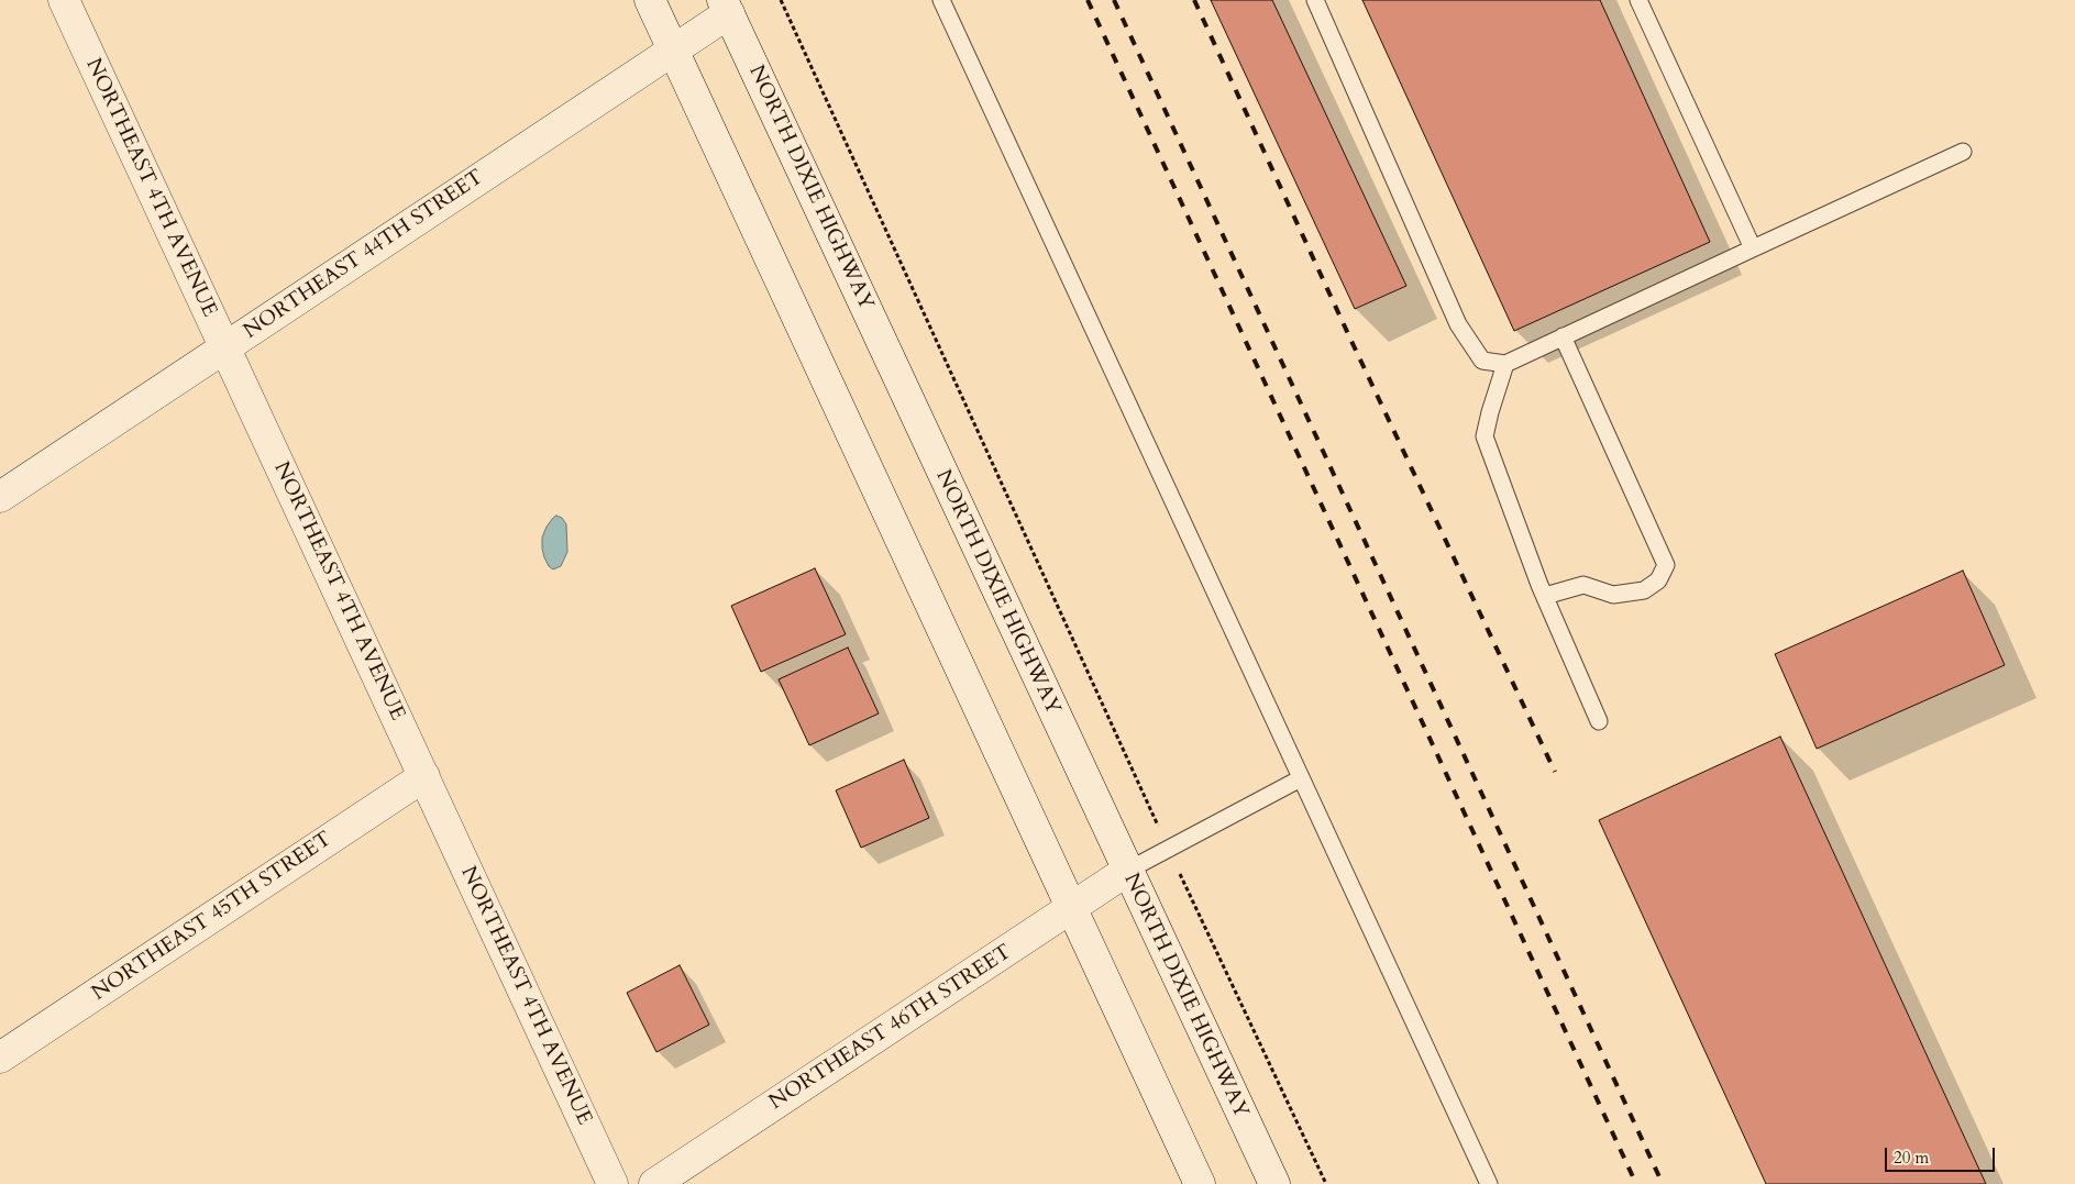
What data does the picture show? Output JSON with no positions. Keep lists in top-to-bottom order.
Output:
{
  "streets": {
    "street": [
      "NORTHEAST 4TH AVENUE",
      "NORTH DIXIE HIGHWAY",
      "NORTHEAST 44TH STREET",
      "NORTHEAST 45TH STREET",
      "NORTHEAST 46TH STREET"
    ]
  },
  "crossings": [
    ["NORTHEAST 4TH AVENUE", "NORTHEAST 44TH STREET"],
    ["NORTHEAST 4TH AVENUE", "NORTHEAST 45TH STREET"],
    ["NORTH DIXIE HIGHWAY", "NORTHEAST 44TH STREET"],
    ["NORTH DIXIE HIGHWAY", "NORTHEAST 46TH STREET"]
  ],
  "scale_bar": "20 m"
}
